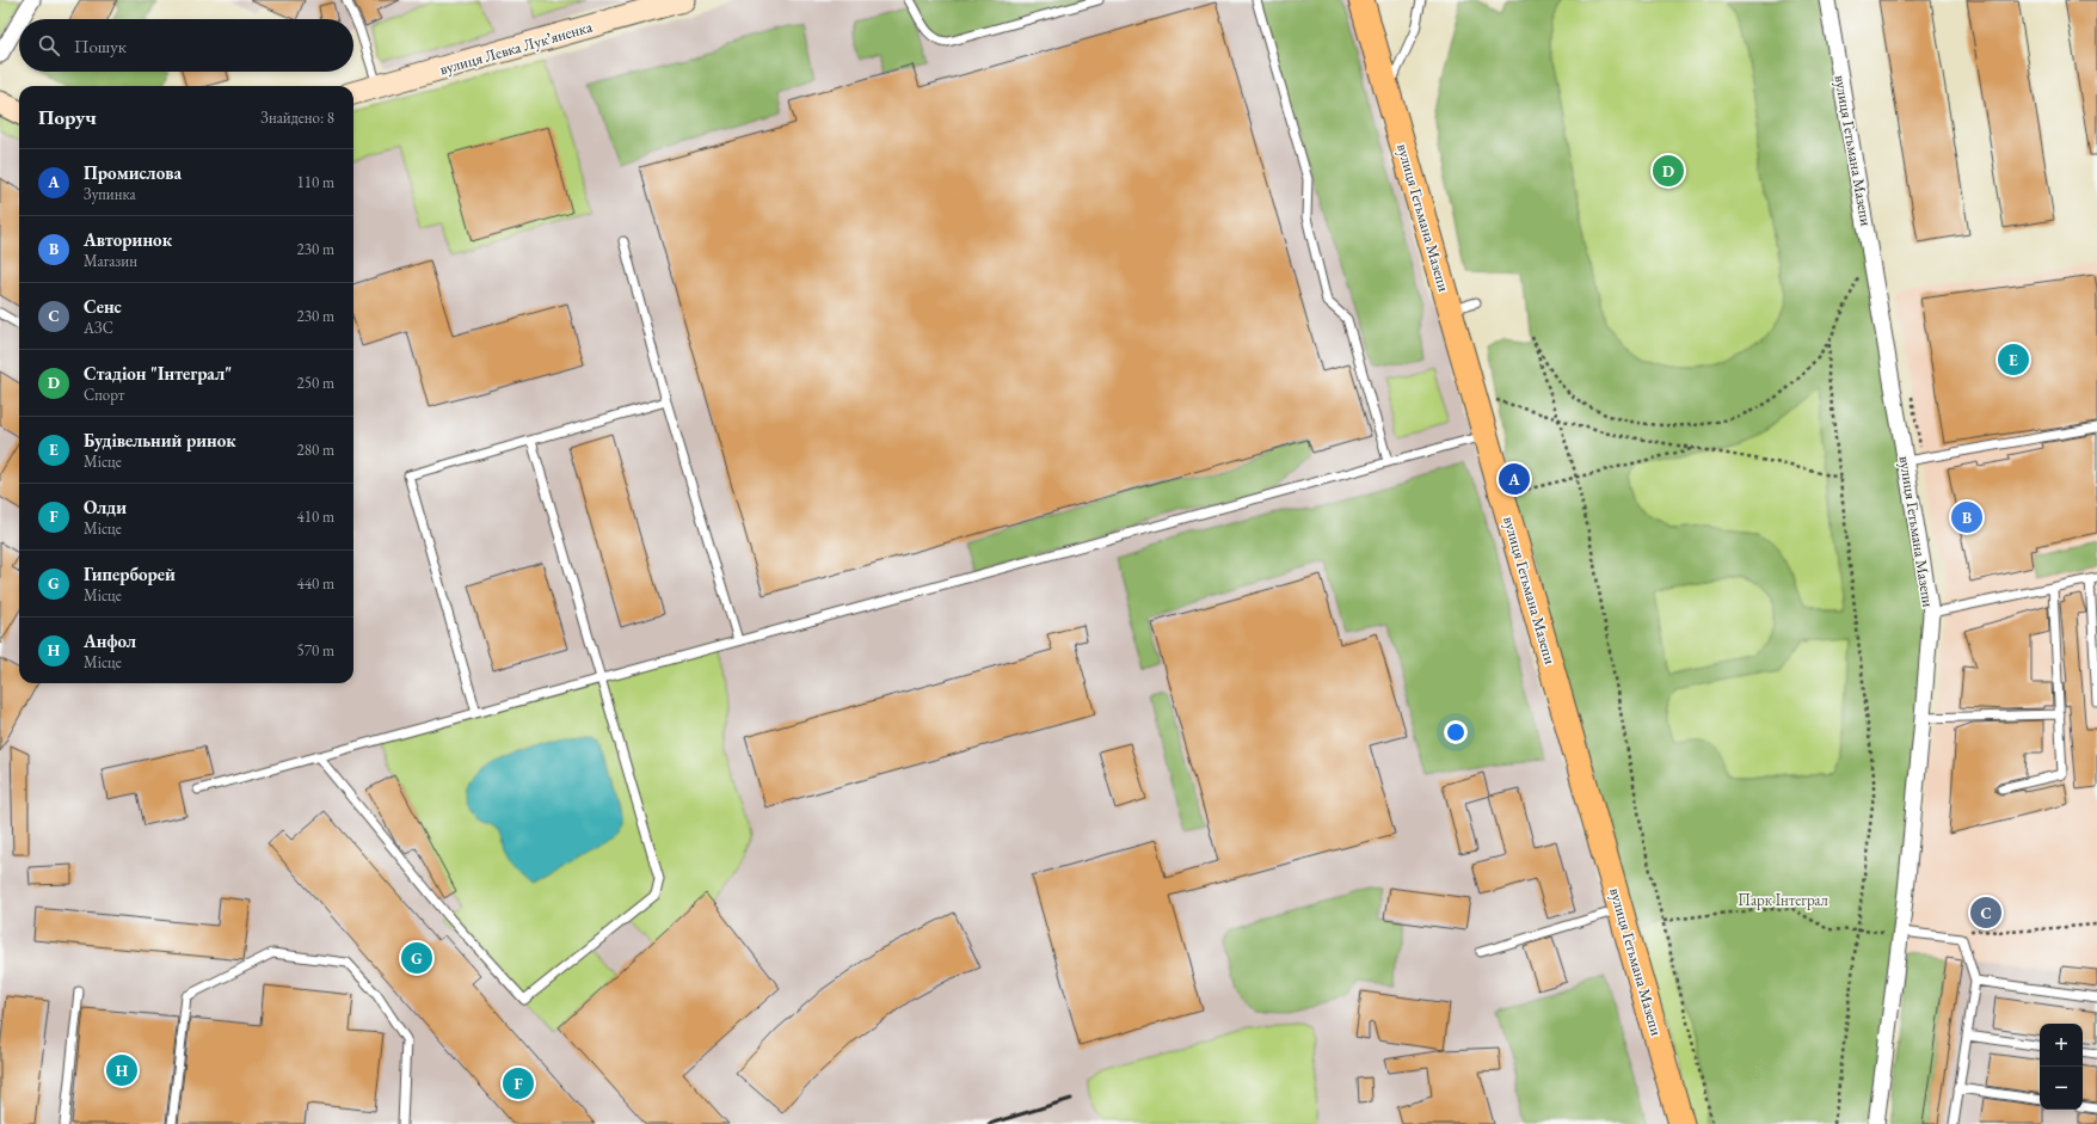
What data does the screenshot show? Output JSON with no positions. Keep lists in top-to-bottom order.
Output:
{
  "streets": {
    "main road": ["вулиця Левка Лукʼяненка", "вулиця Гетьмана Мазепи"]
  },
  "parks": ["Парк Інтеграл"],
  "page": {
    "search": "Пошук",
    "heading": ["Поруч", "Знайдено: 8"],
    "list": [
      {
        "mark": "A",
        "name": "Промислова",
        "note": "Зупинка",
        "value": "110 m"
      },
      {
        "mark": "B",
        "name": "Авторинок",
        "note": "Магазин",
        "value": "230 m"
      },
      {
        "mark": "C",
        "name": "Сенс",
        "note": "АЗС",
        "value": "230 m"
      },
      {
        "mark": "D",
        "name": "Стадіон \"Інтеграл\"",
        "note": "Спорт",
        "value": "250 m"
      },
      {
        "mark": "E",
        "name": "Будівельний ринок",
        "note": "Місце",
        "value": "280 m"
      },
      {
        "mark": "F",
        "name": "Олди",
        "note": "Місце",
        "value": "410 m"
      },
      {
        "mark": "G",
        "name": "Гиперборей",
        "note": "Місце",
        "value": "440 m"
      },
      {
        "mark": "H",
        "name": "Анфол",
        "note": "Місце",
        "value": "570 m"
      }
    ],
    "pins": [
      "D",
      "E",
      "A",
      "B",
      "C",
      "G",
      "H",
      "F"
    ],
    "map_buttons": ["+", "−"]
  }
}
